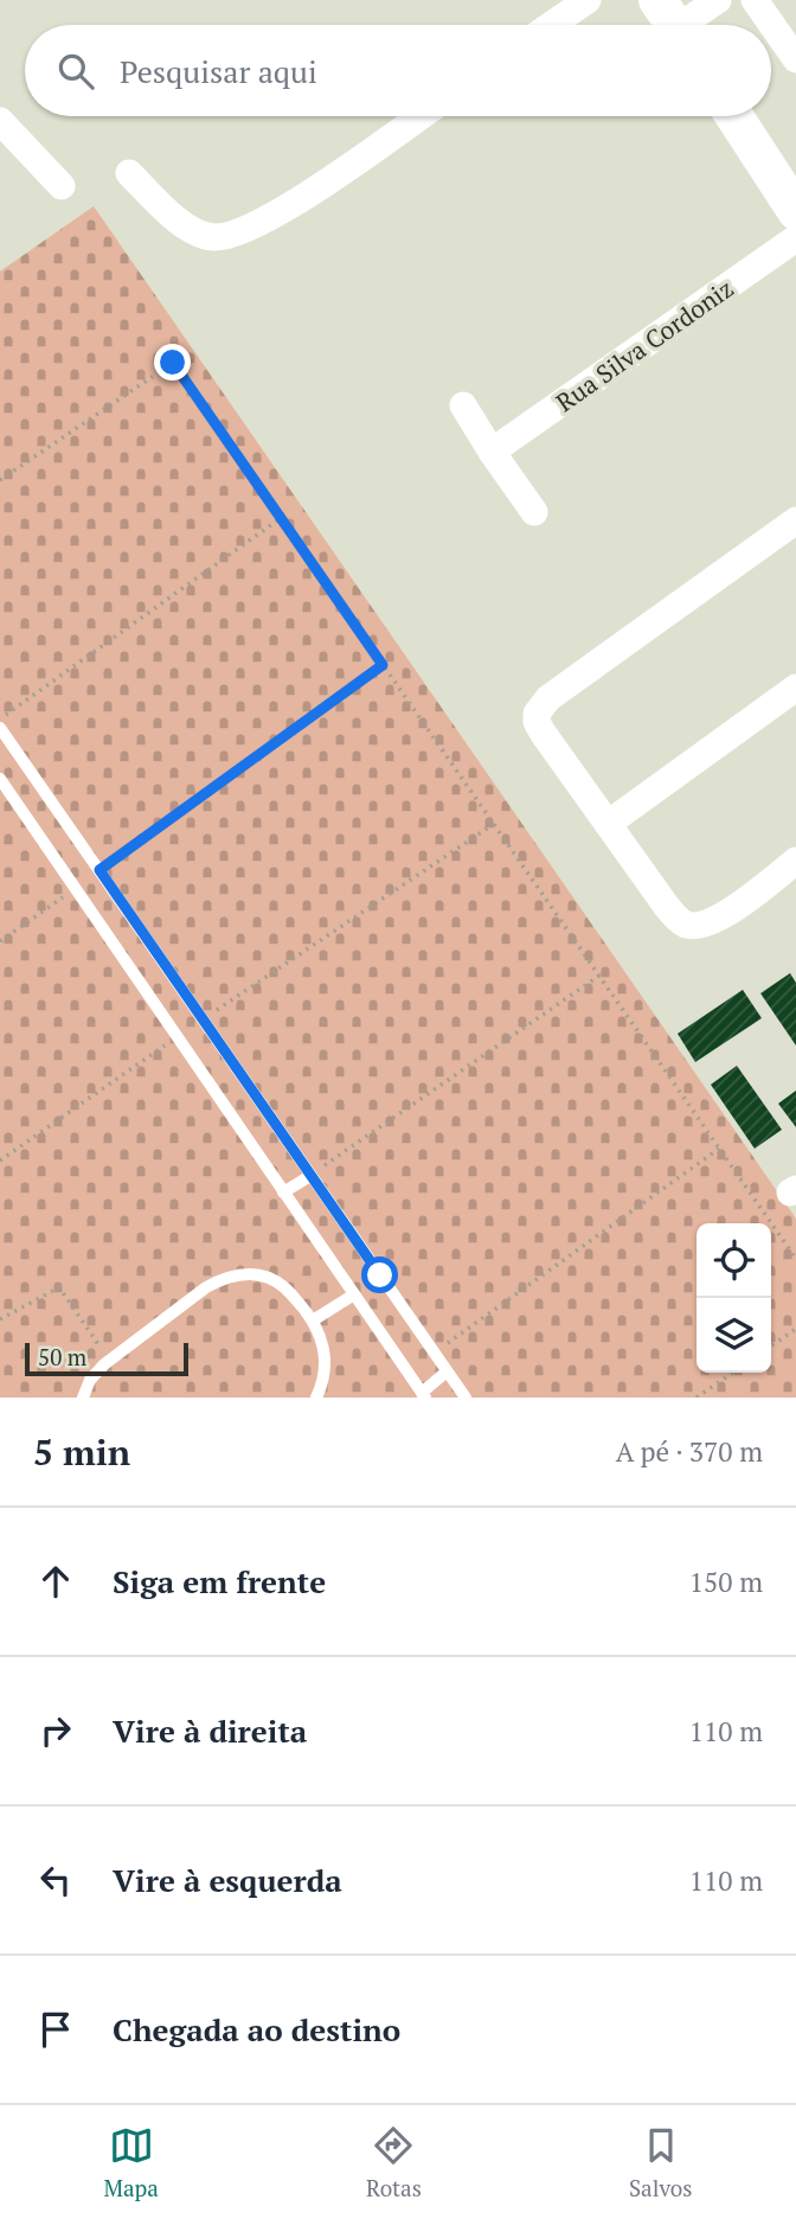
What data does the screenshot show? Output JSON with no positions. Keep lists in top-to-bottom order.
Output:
{
  "streets": {
    "street": ["Rua Silva Cordoniz"]
  },
  "scale_bar": "50 m",
  "page": {
    "search": "Pesquisar aqui",
    "scale": "50 m",
    "heading": ["5 min", "A pé · 370 m"],
    "list": [
      ["Siga em frente", "150 m"],
      ["Vire à direita", "110 m"],
      ["Vire à esquerda", "110 m"],
      "Chegada ao destino"
    ],
    "nav": ["Mapa", "Rotas", "Salvos"]
  }
}
